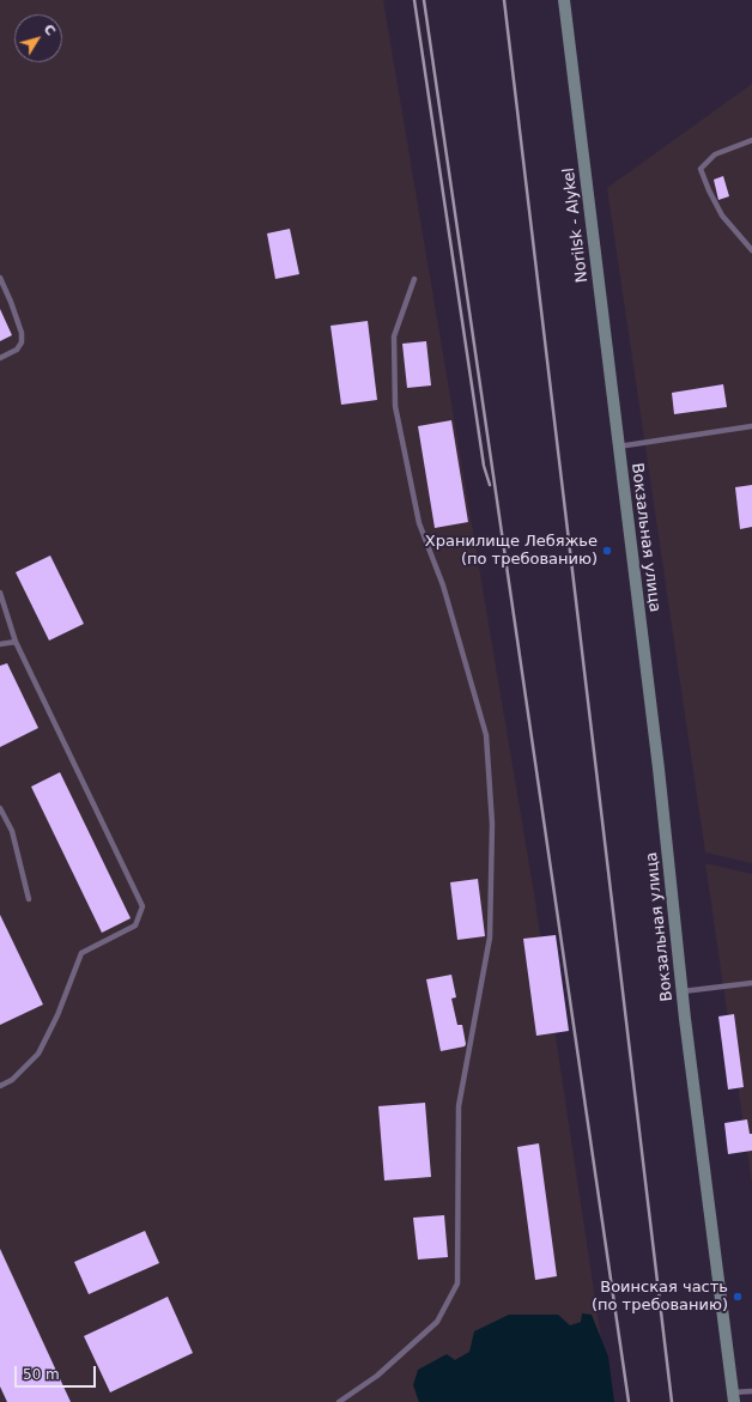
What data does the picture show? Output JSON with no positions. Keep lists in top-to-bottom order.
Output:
{
  "streets": {
    "main road": ["Norilsk - Alykel", "Вокзальная улица"]
  },
  "crossings": [
    ["Norilsk - Alykel", "Вокзальная улица"]
  ],
  "places": ["Хранилище Лебяжье (по требованию)", "Воинская часть (по требованию)"],
  "scale_bar": "50 m",
  "north": "top right"
}
